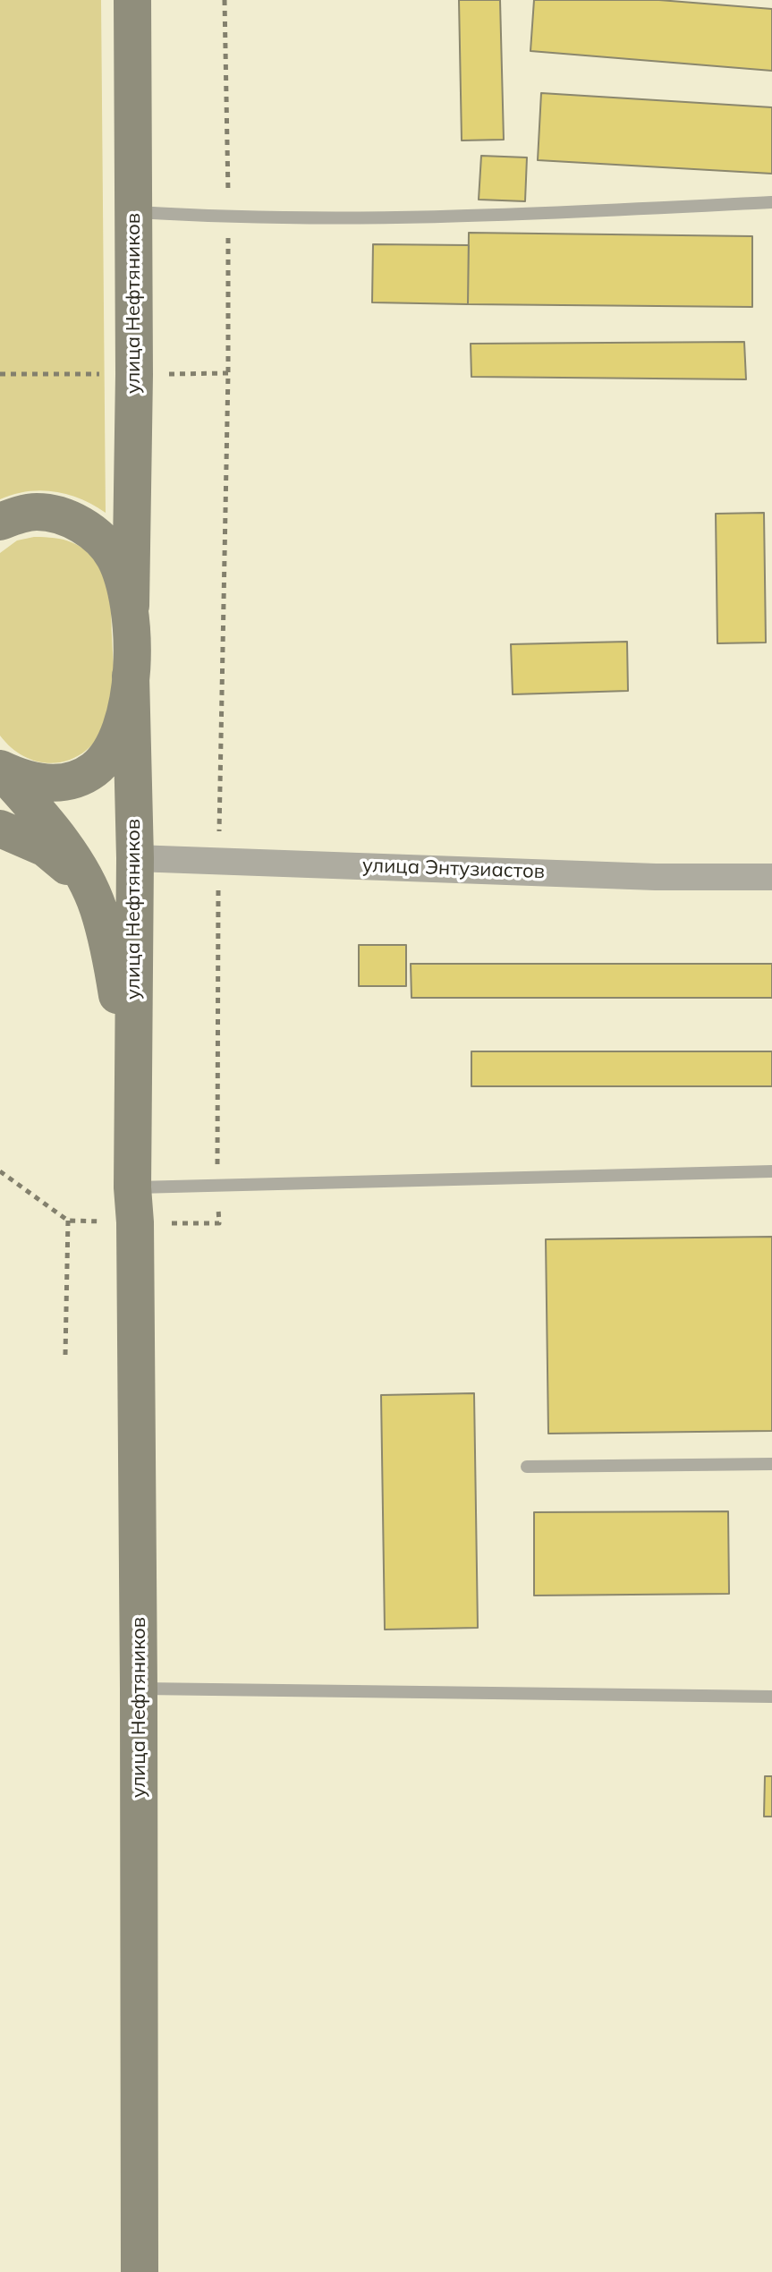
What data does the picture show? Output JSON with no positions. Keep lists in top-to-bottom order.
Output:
{
  "streets": {
    "main road": ["улица Нефтяников"],
    "street": ["улица Энтузиастов"]
  },
  "crossings": [
    ["улица Нефтяников", "улица Энтузиастов"]
  ]
}
